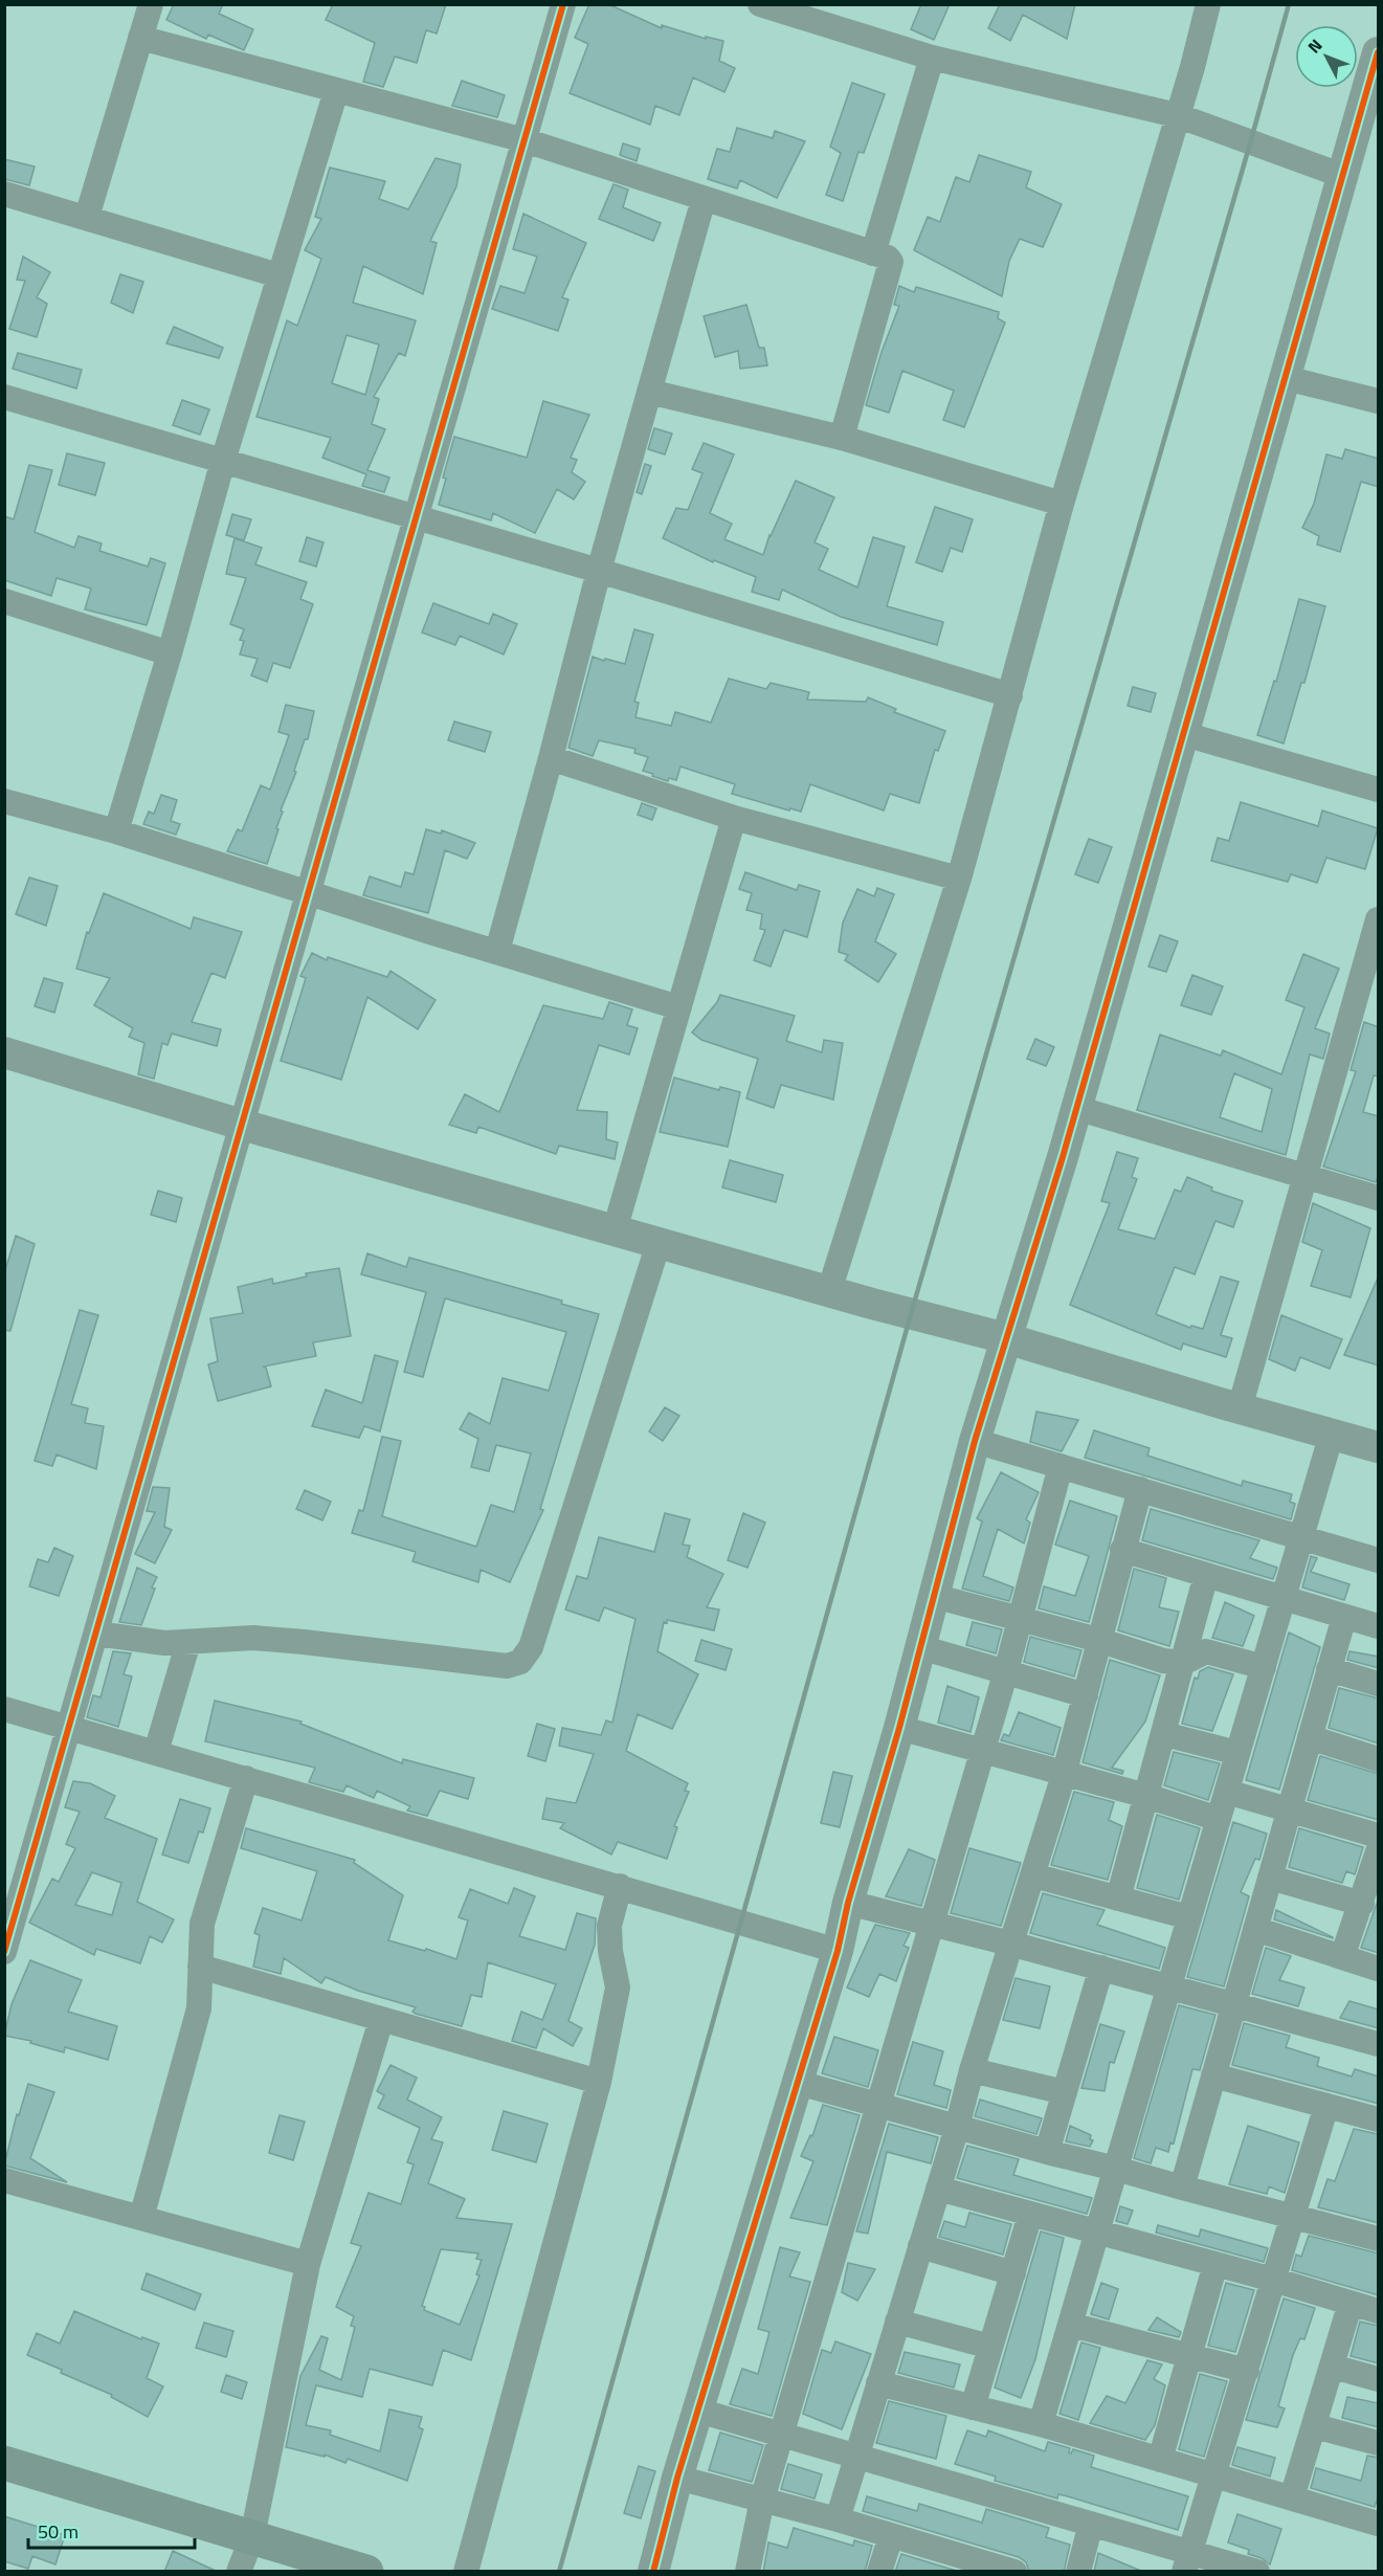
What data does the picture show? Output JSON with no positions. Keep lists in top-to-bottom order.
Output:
{
  "scale_bar": "50 m",
  "north": "top left"
}
